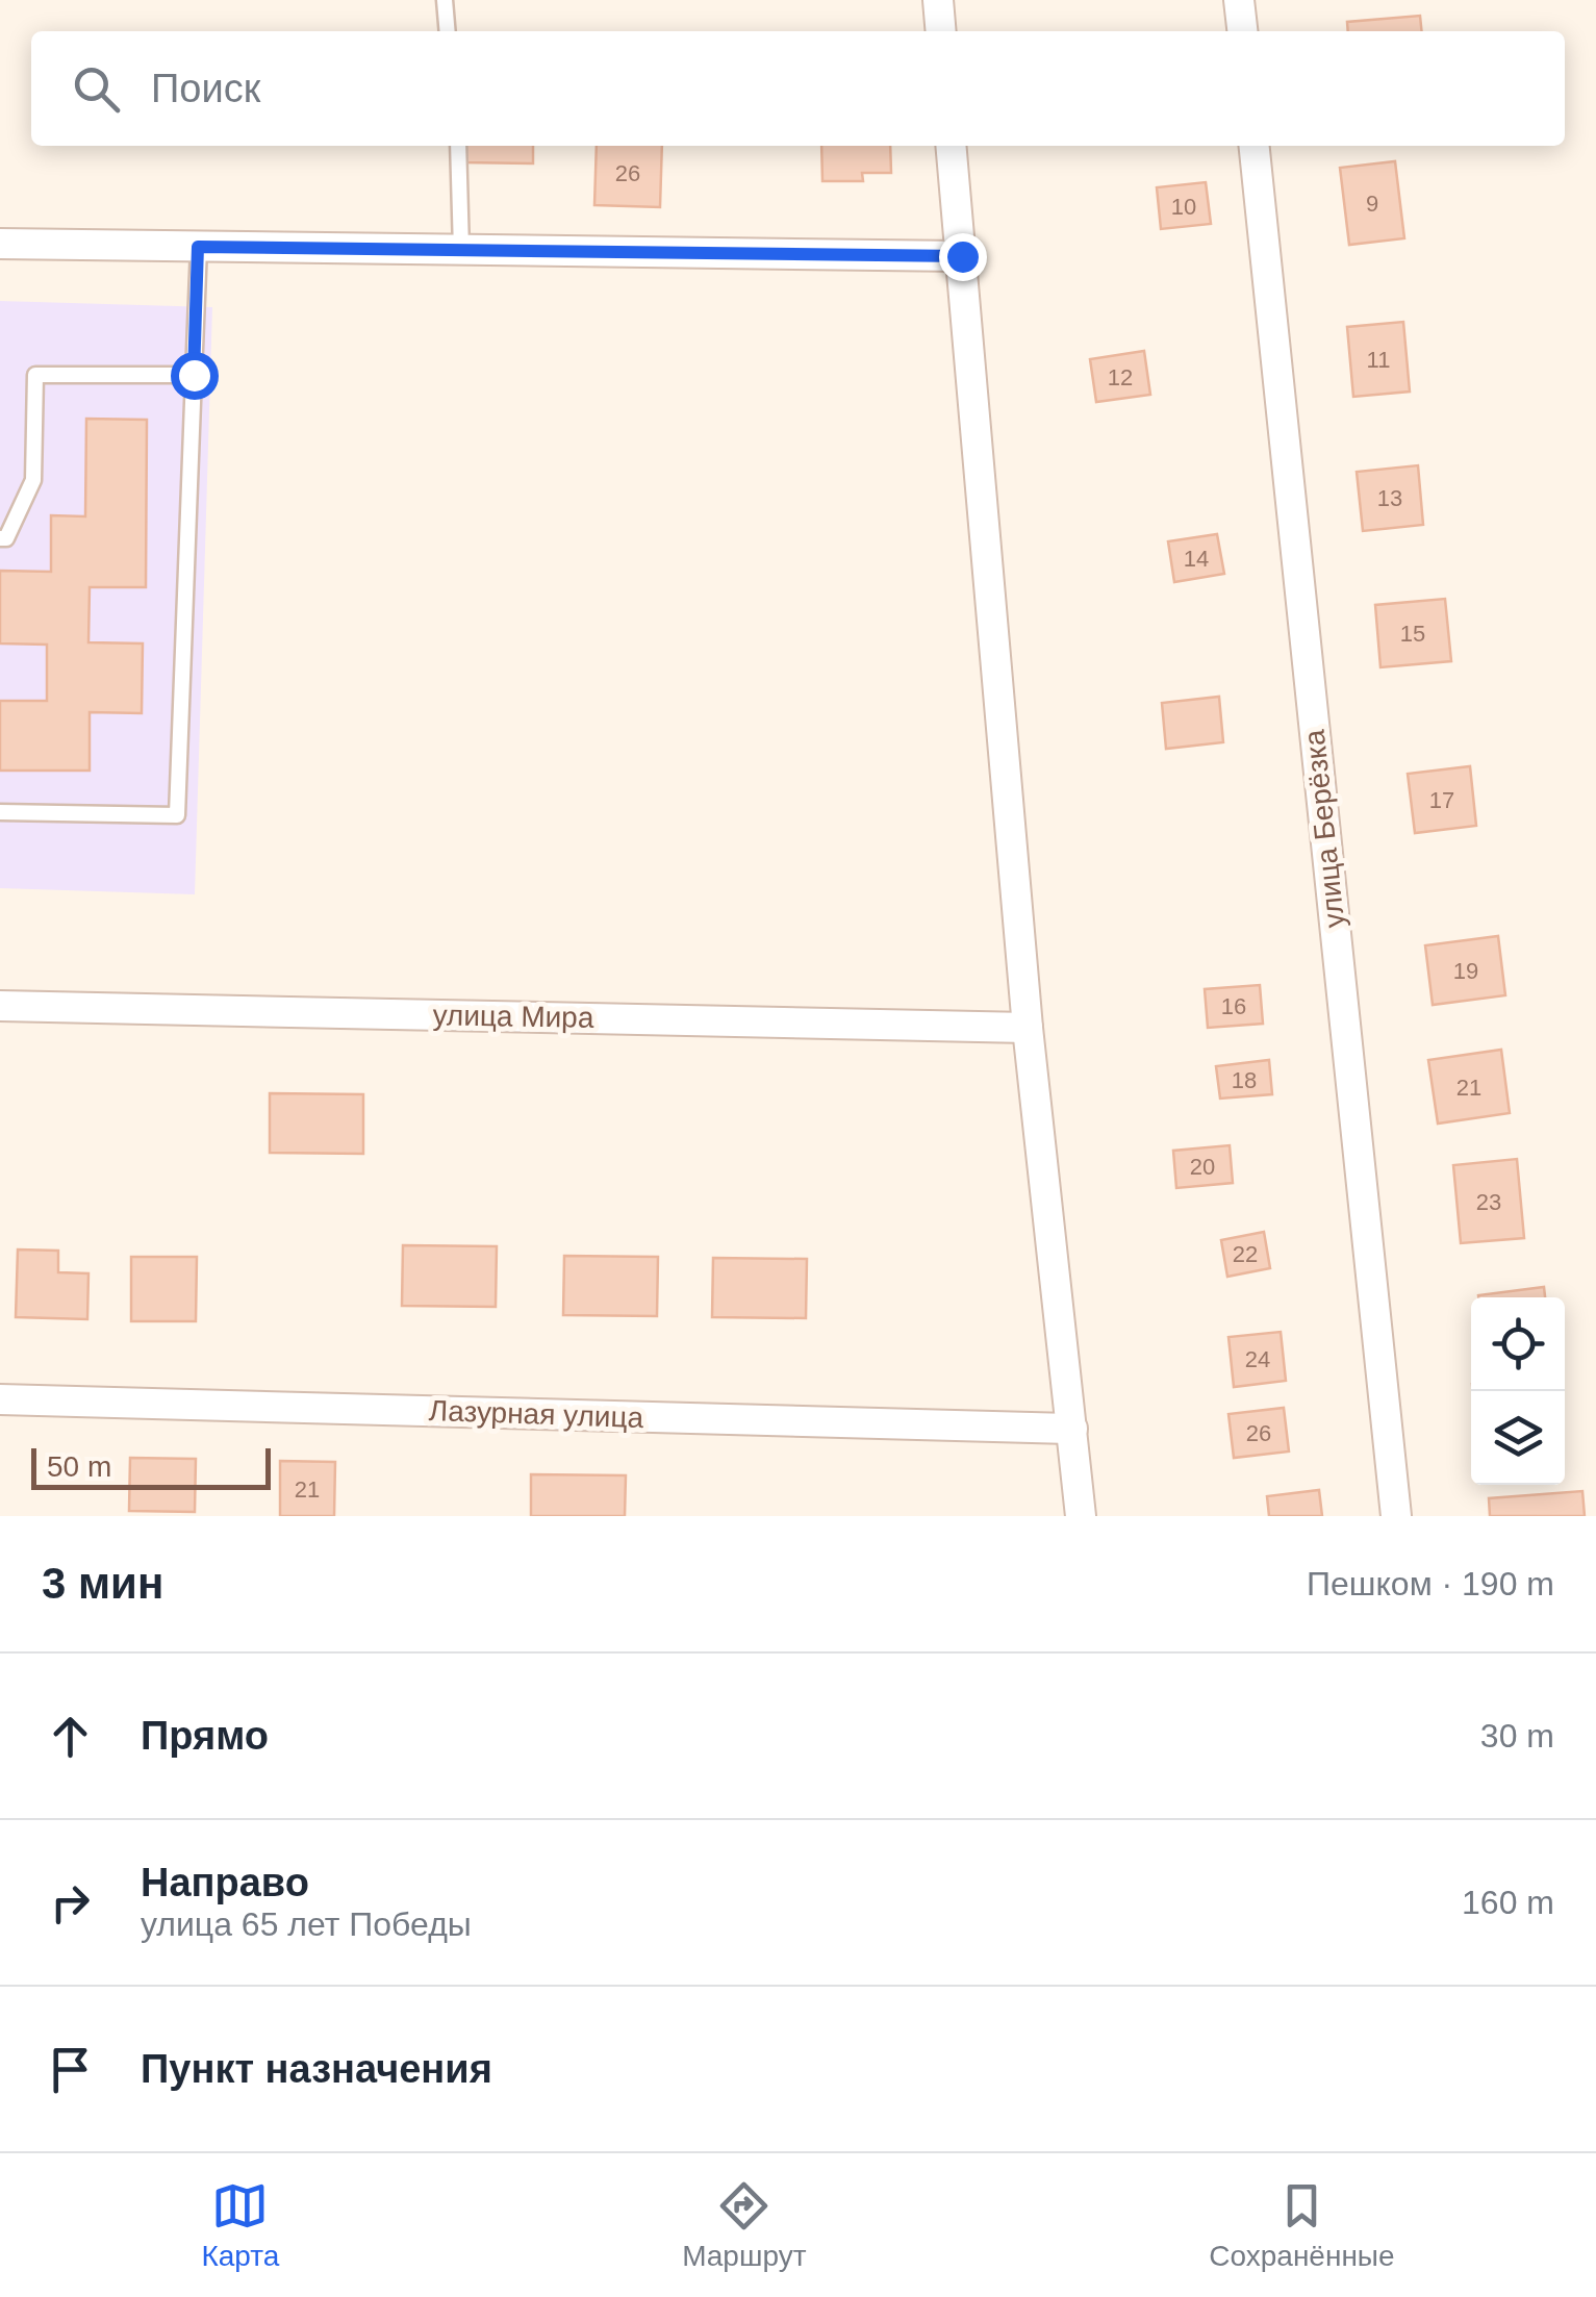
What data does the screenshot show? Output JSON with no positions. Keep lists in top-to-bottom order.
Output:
{
  "streets": {
    "street": ["улица Берёзка", "улица Мира", "Лазурная улица"]
  },
  "house_numbers": [
    "26",
    "9",
    "10",
    "11",
    "12",
    "13",
    "14",
    "15",
    "17",
    "19",
    "16",
    "18",
    "21",
    "20",
    "23",
    "22",
    "24",
    "26",
    "21"
  ],
  "scale_bar": "50 m",
  "page": {
    "search": "Поиск",
    "scale": "50 m",
    "heading": ["3 мин", "Пешком · 190 m"],
    "list": [
      ["Прямо", "30 m"],
      ["Направо", "улица 65 лет Победы", "160 m"],
      "Пункт назначения"
    ],
    "nav": ["Карта", "Маршрут", "Сохранённые"]
  }
}
